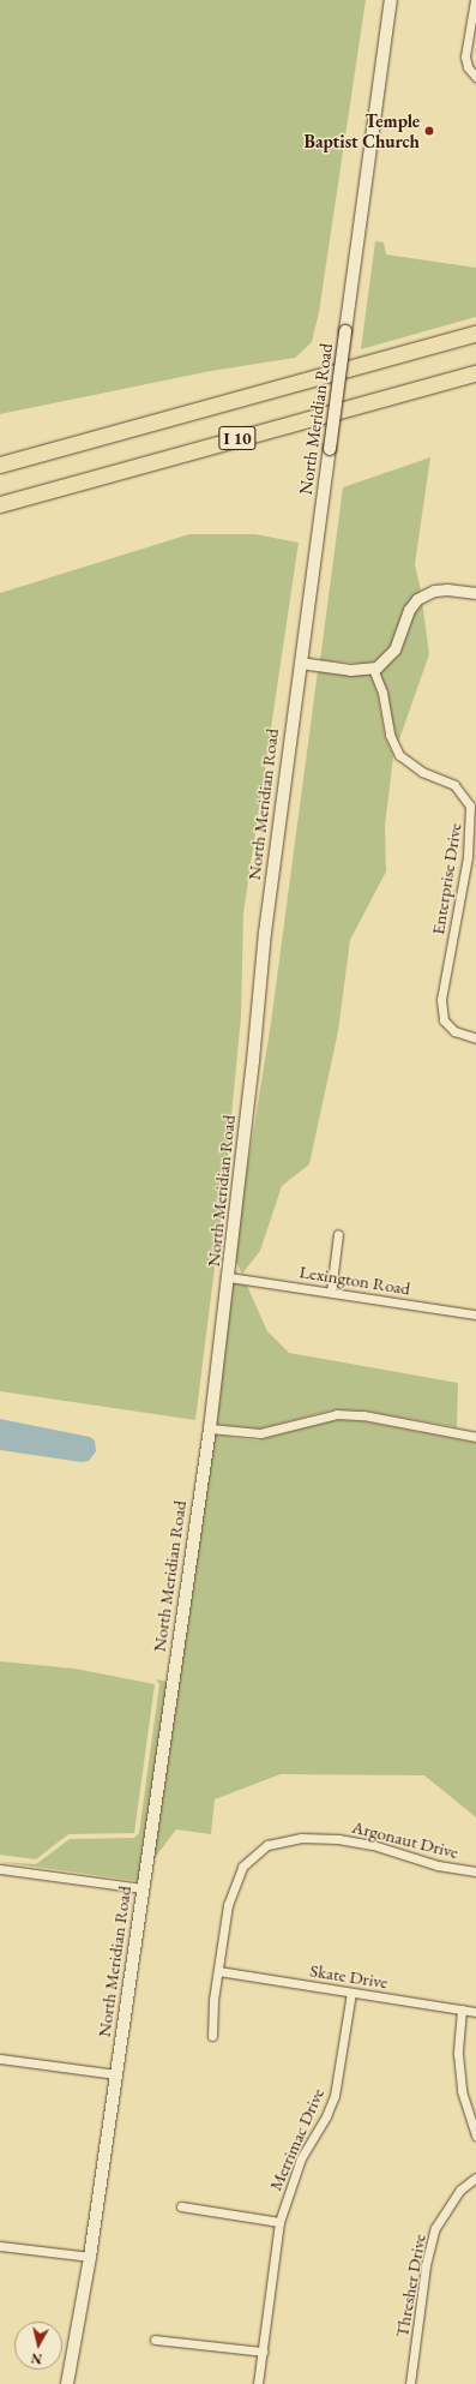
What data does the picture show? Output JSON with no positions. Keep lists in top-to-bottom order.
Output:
{
  "streets": {
    "highway": ["I 10"],
    "main road": ["North Meridian Road"],
    "street": [
      "Enterprise Drive",
      "Lexington Road",
      "Argonaut Drive",
      "Skate Drive",
      "Merrimac Drive",
      "Thresher Drive"
    ]
  },
  "crossings": [
    ["North Meridian Road", "Lexington Road"],
    ["Argonaut Drive", "Skate Drive"],
    ["Skate Drive", "Merrimac Drive"]
  ],
  "places": ["Temple Baptist Church"],
  "north": "bottom"
}
